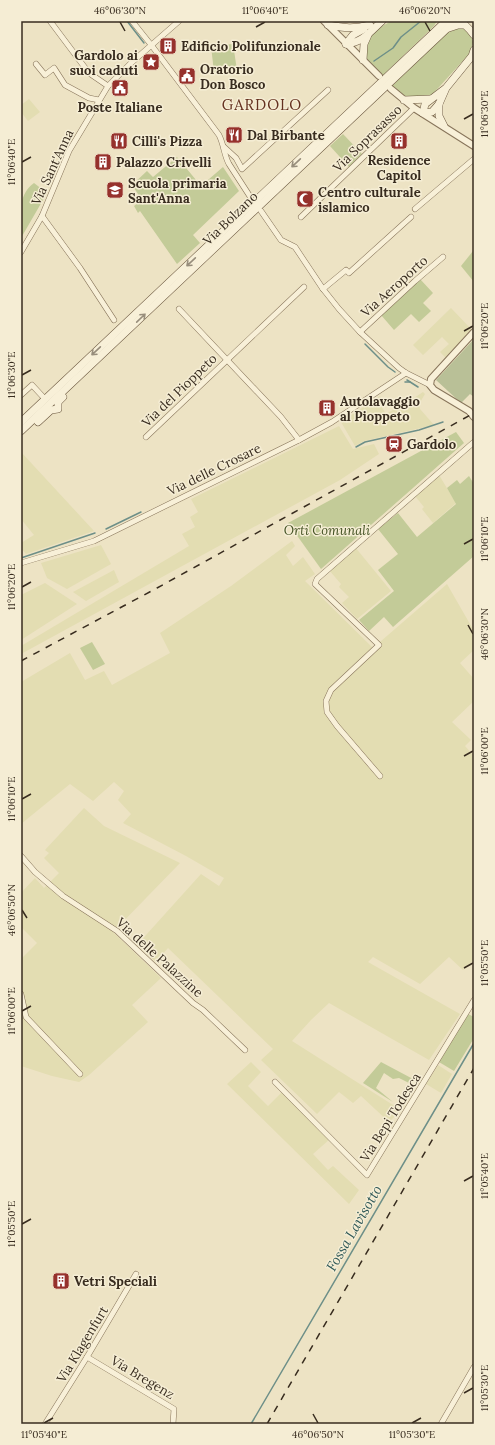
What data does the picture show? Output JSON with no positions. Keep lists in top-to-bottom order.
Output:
{
  "streets": {
    "main road": ["Via Bolzano"],
    "street": [
      "Via Soprasasso",
      "Via Sant'Anna",
      "Via Aeroporto",
      "Via del Pioppeto",
      "Via delle Crosare",
      "Via delle Palazzine",
      "Via Bepi Todesca",
      "Via Klagenfurt",
      "Via Bregenz"
    ]
  },
  "crossings": [
    ["Via Aeroporto", "Via delle Crosare"],
    ["Via del Pioppeto", "Via delle Crosare"],
    ["Via Klagenfurt", "Via Bregenz"]
  ],
  "districts": ["GARDOLO"],
  "water": ["Fossa Lavisotto"],
  "parks": ["Orti Comunali"],
  "places": {
    "building": [
      "Edificio Polifunzionale",
      "Residence Capitol",
      "Palazzo Crivelli",
      "Autolavaggio al Pioppeto",
      "Vetri Speciali"
    ],
    "place": ["Gardolo ai suoi caduti"],
    "public building": ["Oratorio Don Bosco", "Poste Italiane"],
    "restaurant": ["Dal Birbante", "Cilli's Pizza"],
    "school or university": ["Scuola primaria Sant'Anna"],
    "mosque": ["Centro culturale islamico"],
    "station": ["Gardolo"]
  },
  "coordinates": [
    "46°06'30\"N",
    "11°06'40\"E",
    "46°06'20\"N",
    "11°06'30\"E",
    "11°06'20\"E",
    "11°06'10\"E",
    "11°06'00\"E",
    "46°06'50\"N",
    "11°05'50\"E",
    "11°05'40\"E",
    "11°05'30\"E"
  ]
}
